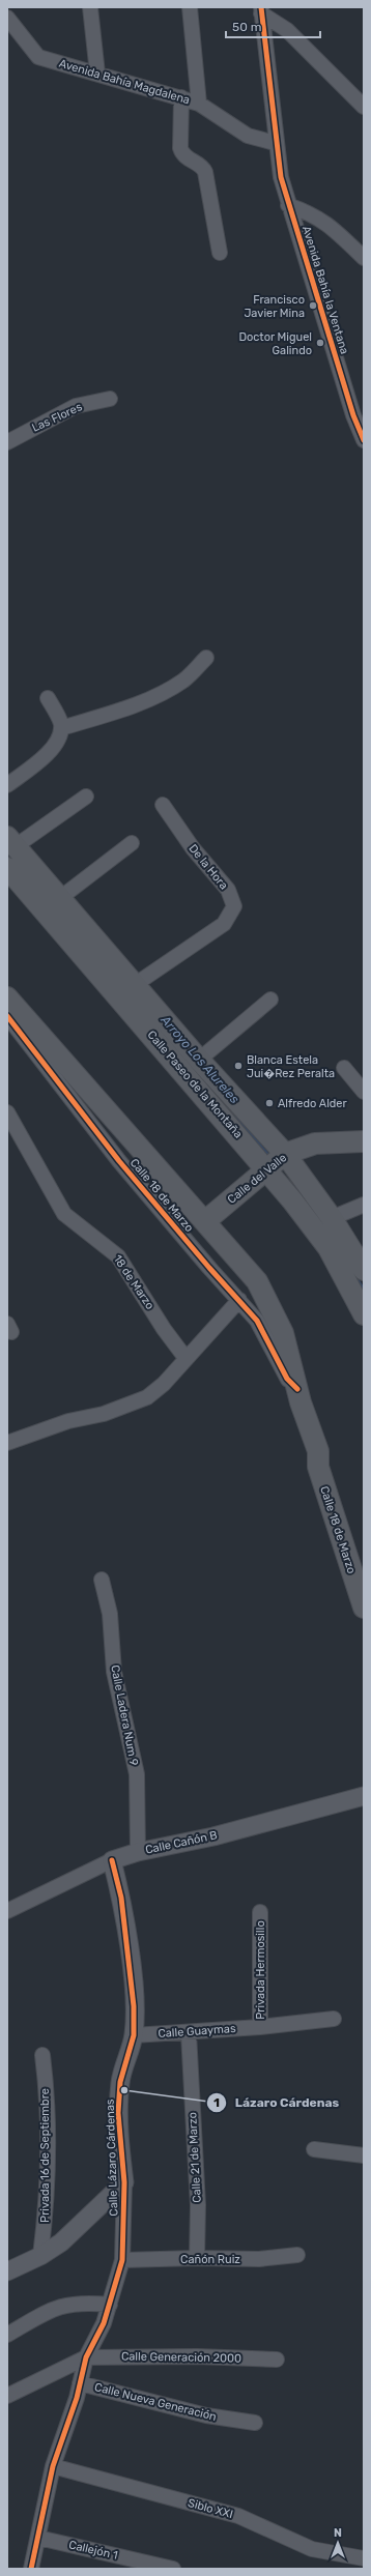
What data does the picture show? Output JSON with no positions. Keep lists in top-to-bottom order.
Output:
{
  "streets": {
    "main road": ["Calle Paseo de la Montaña", "Calle del Valle", "Calle 18 de Marzo"],
    "street": [
      "Avenida Bahía Magdalena",
      "Avenida Bahía la Ventana",
      "Las Flores",
      "De la Hora",
      "18 de Marzo",
      "Calle Ladera Num 9",
      "Calle Cañón B",
      "Privada Hermosillo",
      "Calle Guaymas",
      "Privada 16 de Septiembre",
      "Calle Lázaro Cárdenas",
      "Calle 21 de Marzo",
      "Cañón Ruiz",
      "Calle Generación 2000",
      "Calle Nueva Generación",
      "Siblo XXI",
      "Callejón 1"
    ]
  },
  "crossings": [
    ["Avenida Bahía Magdalena", "Avenida Bahía la Ventana"],
    ["De la Hora", "Calle Paseo de la Montaña"],
    ["Calle Paseo de la Montaña", "Calle del Valle"],
    ["Calle del Valle", "Calle 18 de Marzo"],
    ["Calle Ladera Num 9", "Calle Cañón B"],
    ["Calle Cañón B", "Calle Lázaro Cárdenas"],
    ["Privada Hermosillo", "Calle Guaymas"],
    ["Calle Guaymas", "Calle Lázaro Cárdenas"],
    ["Calle Guaymas", "Calle 21 de Marzo"],
    ["Calle Lázaro Cárdenas", "Cañón Ruiz"],
    ["Calle Lázaro Cárdenas", "Calle Generación 2000"],
    ["Calle Lázaro Cárdenas", "Calle Nueva Generación"],
    ["Calle Lázaro Cárdenas", "Siblo XXI"],
    ["Calle Lázaro Cárdenas", "Callejón 1"],
    ["Calle 21 de Marzo", "Cañón Ruiz"]
  ],
  "water": ["Arroyo Los Alureles"],
  "places": [
    "Francisco Javier Mina",
    "Doctor Miguel Galindo",
    "Blanca Estela Jui�Rez Peralta",
    "Alfredo Alder",
    "Lázaro Cárdenas"
  ],
  "scale_bar": "50 m",
  "north": "top"
}
